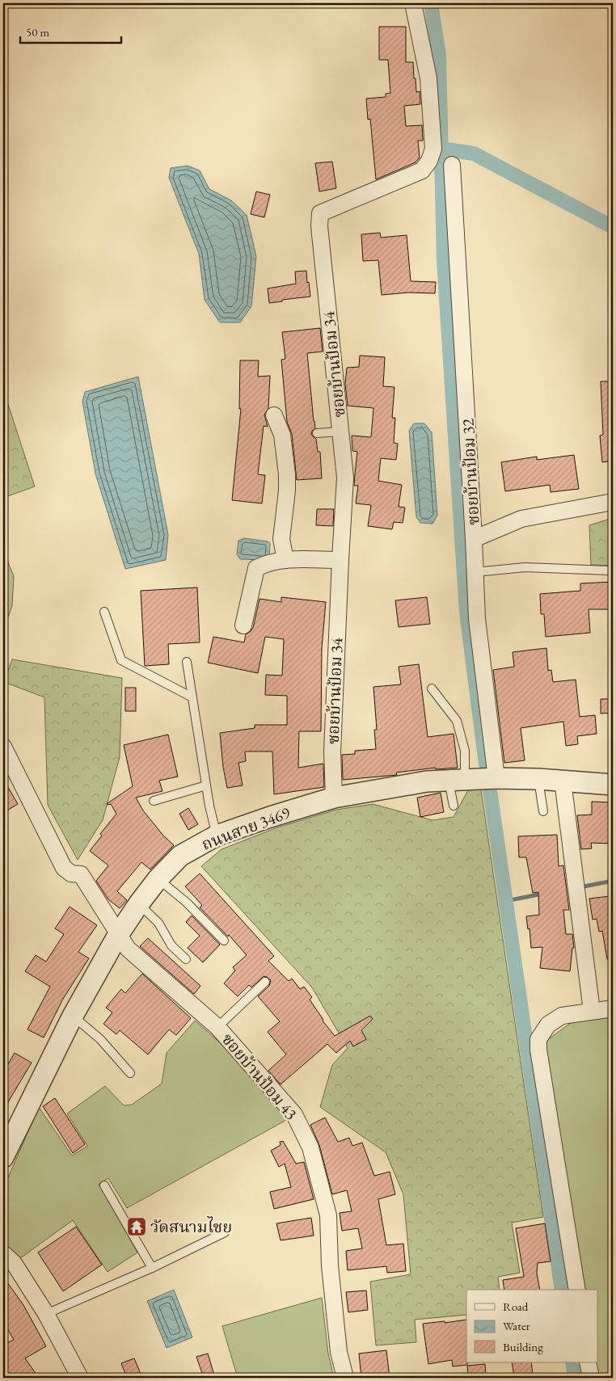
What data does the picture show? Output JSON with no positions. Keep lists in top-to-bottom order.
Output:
{
  "streets": {
    "street": [
      "ซอยบ้านป้อม 34",
      "ซอยบ้านป้อม 32",
      "ถนนสาย 3469",
      "ซอยบ้านป้อม 43"
    ]
  },
  "crossings": [
    ["ซอยบ้านป้อม 34", "ถนนสาย 3469"],
    ["ซอยบ้านป้อม 32", "ถนนสาย 3469"],
    ["ถนนสาย 3469", "ซอยบ้านป้อม 43"]
  ],
  "places": {
    "temple": ["วัดสนามไชย"]
  },
  "legend": ["Road", "Water", "Building"],
  "scale_bar": "50 m"
}
